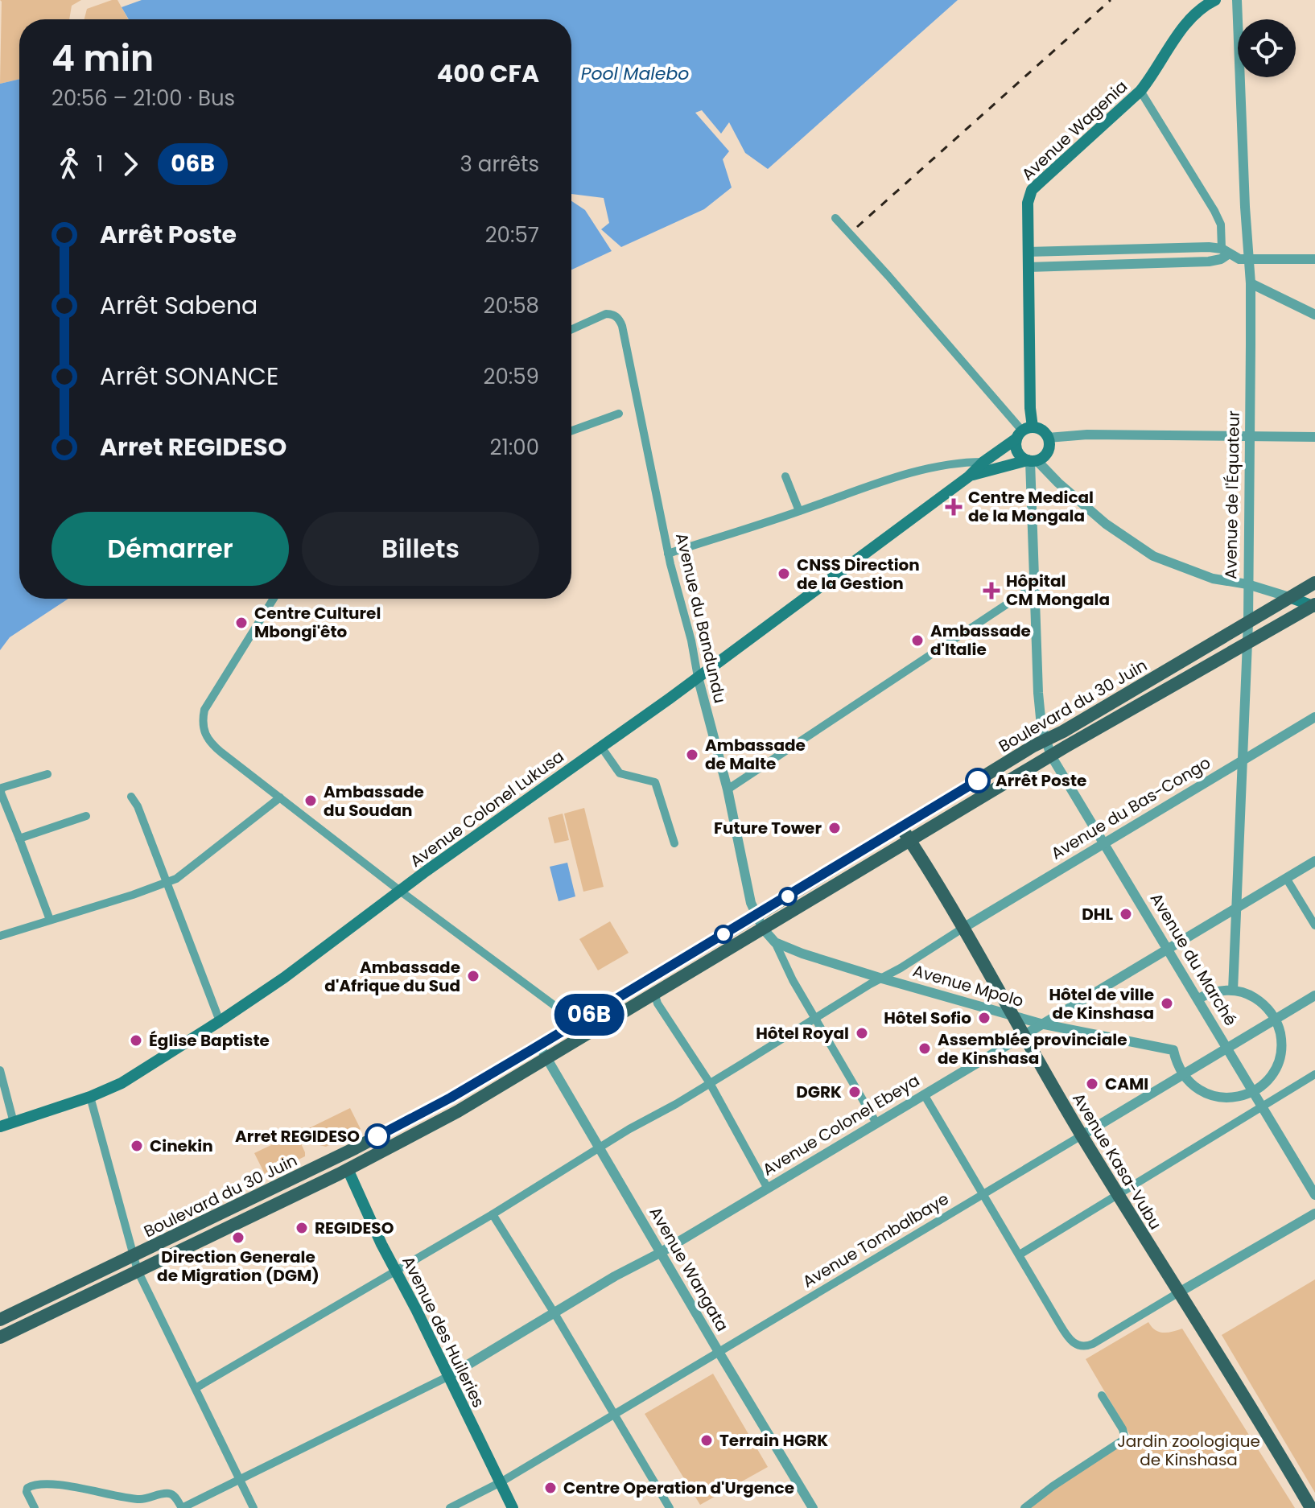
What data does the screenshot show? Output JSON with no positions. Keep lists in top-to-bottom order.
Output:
{
  "streets": {
    "main road": [
      "Avenue Wagenia",
      "Boulevard du 30 Juin",
      "Avenue Colonel Lukusa",
      "Avenue Kasa-Vubu",
      "Avenue des Huileries"
    ],
    "street": [
      "Avenue de l'Équateur",
      "Avenue du Bandundu",
      "Avenue du Bas-Congo",
      "Avenue du Marché",
      "Avenue Mpolo",
      "Avenue Colonel Ebeya",
      "Avenue Tombalbaye",
      "Avenue Wangata"
    ]
  },
  "crossings": [
    ["Avenue Wagenia", "Avenue Colonel Lukusa"],
    ["Avenue Wagenia", "Avenue du Marché"],
    ["Avenue de l'Équateur", "Boulevard du 30 Juin"],
    ["Avenue de l'Équateur", "Avenue du Bas-Congo"],
    ["Avenue de l'Équateur", "Avenue Colonel Ebeya"],
    ["Avenue du Bandundu", "Boulevard du 30 Juin"],
    ["Avenue du Bandundu", "Avenue Colonel Lukusa"],
    ["Avenue du Bandundu", "Avenue Mpolo"],
    ["Boulevard du 30 Juin", "Avenue du Marché"],
    ["Boulevard du 30 Juin", "Avenue Mpolo"],
    ["Boulevard du 30 Juin", "Avenue Kasa-Vubu"],
    ["Boulevard du 30 Juin", "Avenue Wangata"],
    ["Boulevard du 30 Juin", "Avenue des Huileries"],
    ["Avenue du Bas-Congo", "Avenue du Marché"],
    ["Avenue du Bas-Congo", "Avenue Kasa-Vubu"],
    ["Avenue Colonel Lukusa", "Avenue du Marché"],
    ["Avenue du Marché", "Avenue Colonel Ebeya"],
    ["Avenue du Marché", "Avenue Tombalbaye"],
    ["Avenue Mpolo", "Avenue Colonel Ebeya"],
    ["Avenue Mpolo", "Avenue Kasa-Vubu"],
    ["Avenue Mpolo", "Avenue Tombalbaye"],
    ["Avenue Colonel Ebeya", "Avenue Kasa-Vubu"],
    ["Avenue Colonel Ebeya", "Avenue Wangata"],
    ["Avenue Colonel Ebeya", "Avenue des Huileries"],
    ["Avenue Kasa-Vubu", "Avenue Tombalbaye"],
    ["Avenue Tombalbaye", "Avenue Wangata"],
    ["Avenue Tombalbaye", "Avenue des Huileries"]
  ],
  "water": ["Pool Malebo"],
  "parks": ["Jardin zoologique de Kinshasa"],
  "places": {
    "health": ["Centre Medical de la Mongala", "Hôpital CM Mongala"],
    "other": [
      "CNSS Direction de la Gestion",
      "Centre Culturel Mbongi'êto",
      "Ambassade d'Italie",
      "Ambassade de Malte",
      "Arrêt Poste",
      "Ambassade du Soudan",
      "Future Tower",
      "DHL",
      "Ambassade d'Afrique du Sud",
      "Hôtel de ville de Kinshasa",
      "Hôtel Sofio",
      "Hôtel Royal",
      "Église Baptiste",
      "Assemblée provinciale de Kinshasa",
      "CAMI",
      "DGRK",
      "Arret REGIDESO",
      "Cinekin",
      "REGIDESO",
      "Direction Generale de Migration (DGM)",
      "Terrain HGRK",
      "Centre Operation d'Urgence"
    ]
  },
  "lines": ["bus line 06B"],
  "page": {
    "on_map": "06B",
    "heading": ["4 min", "20:56 – 21:00 · Bus", "400 CFA"],
    "legs": ["1", "06B", "3 arrêts"],
    "list": [
      {
        "name": "Arrêt Poste",
        "value": "20:57"
      },
      {
        "name": "Arrêt Sabena",
        "value": "20:58"
      },
      {
        "name": "Arrêt SONANCE",
        "value": "20:59"
      },
      {
        "name": "Arret REGIDESO",
        "value": "21:00"
      }
    ],
    "buttons": ["Démarrer", "Billets"]
  }
}
